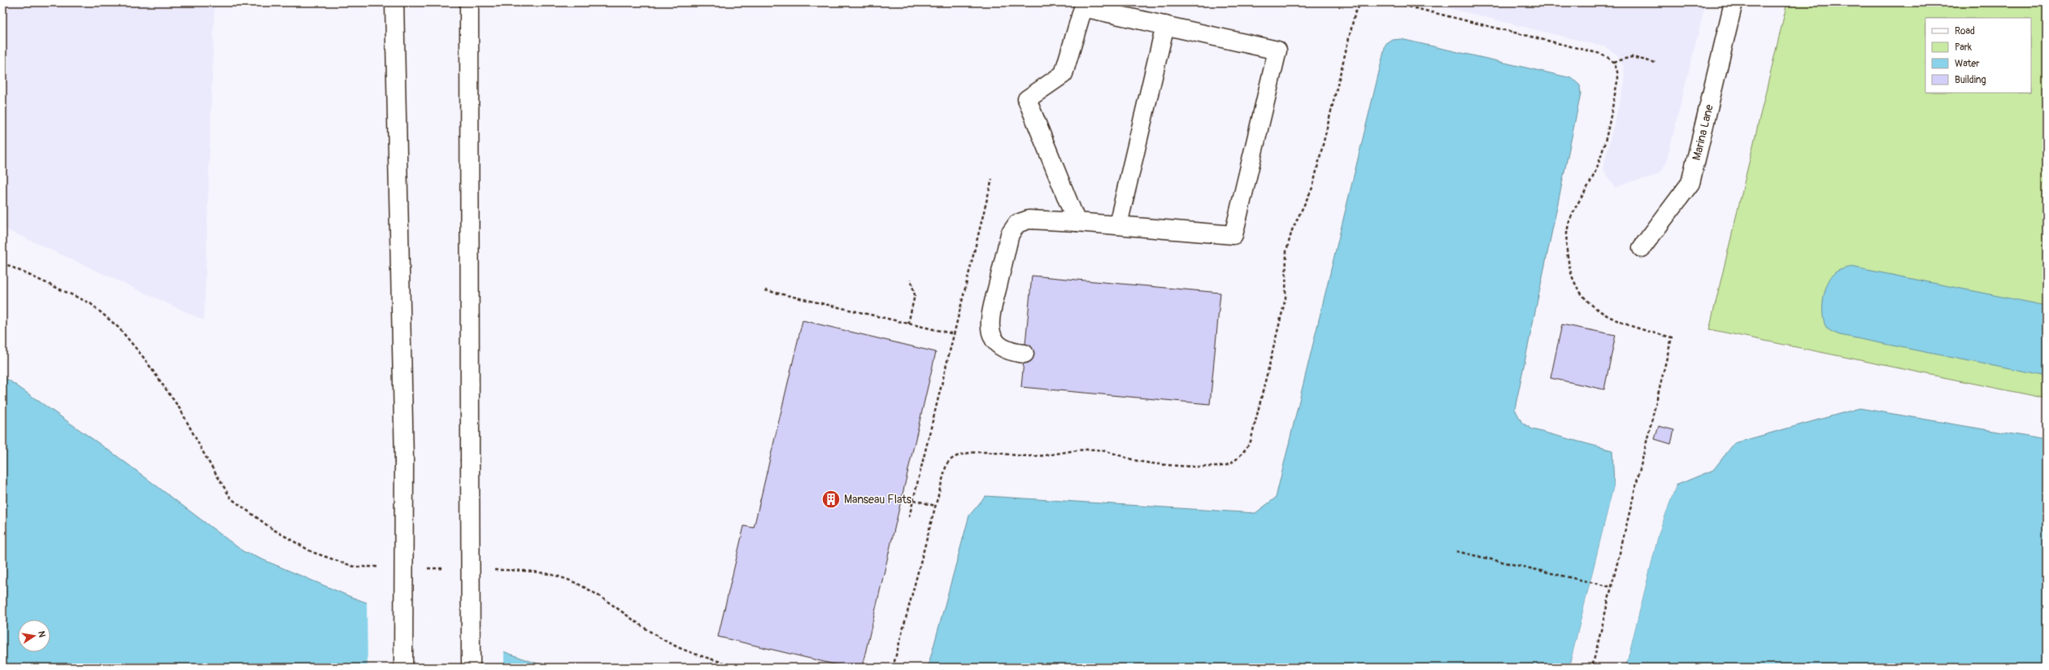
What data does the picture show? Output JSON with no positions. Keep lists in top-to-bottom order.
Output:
{
  "streets": {
    "main road": ["Marina Lane"]
  },
  "places": {
    "building": ["Manseau Flats"]
  },
  "legend": [
    "Road",
    "Park",
    "Water",
    "Building"
  ],
  "north": "right"
}
